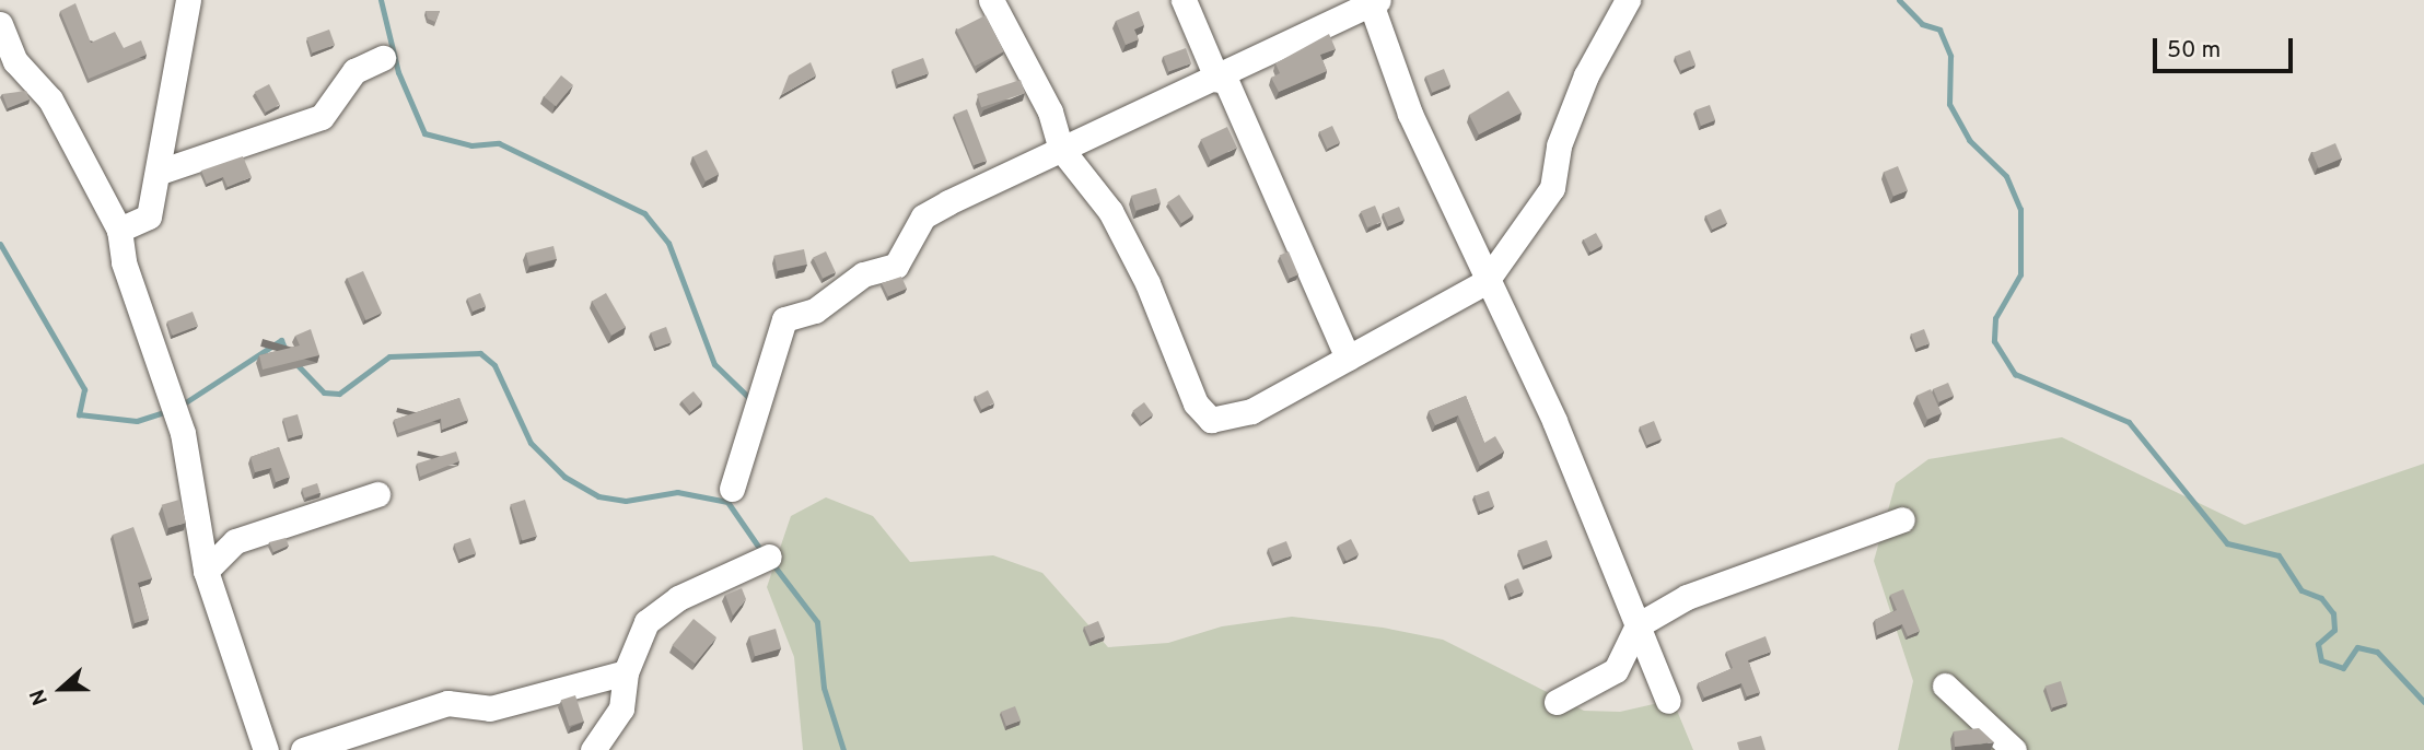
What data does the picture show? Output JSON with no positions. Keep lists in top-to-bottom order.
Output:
{
  "scale_bar": "50 m",
  "north": "left"
}
